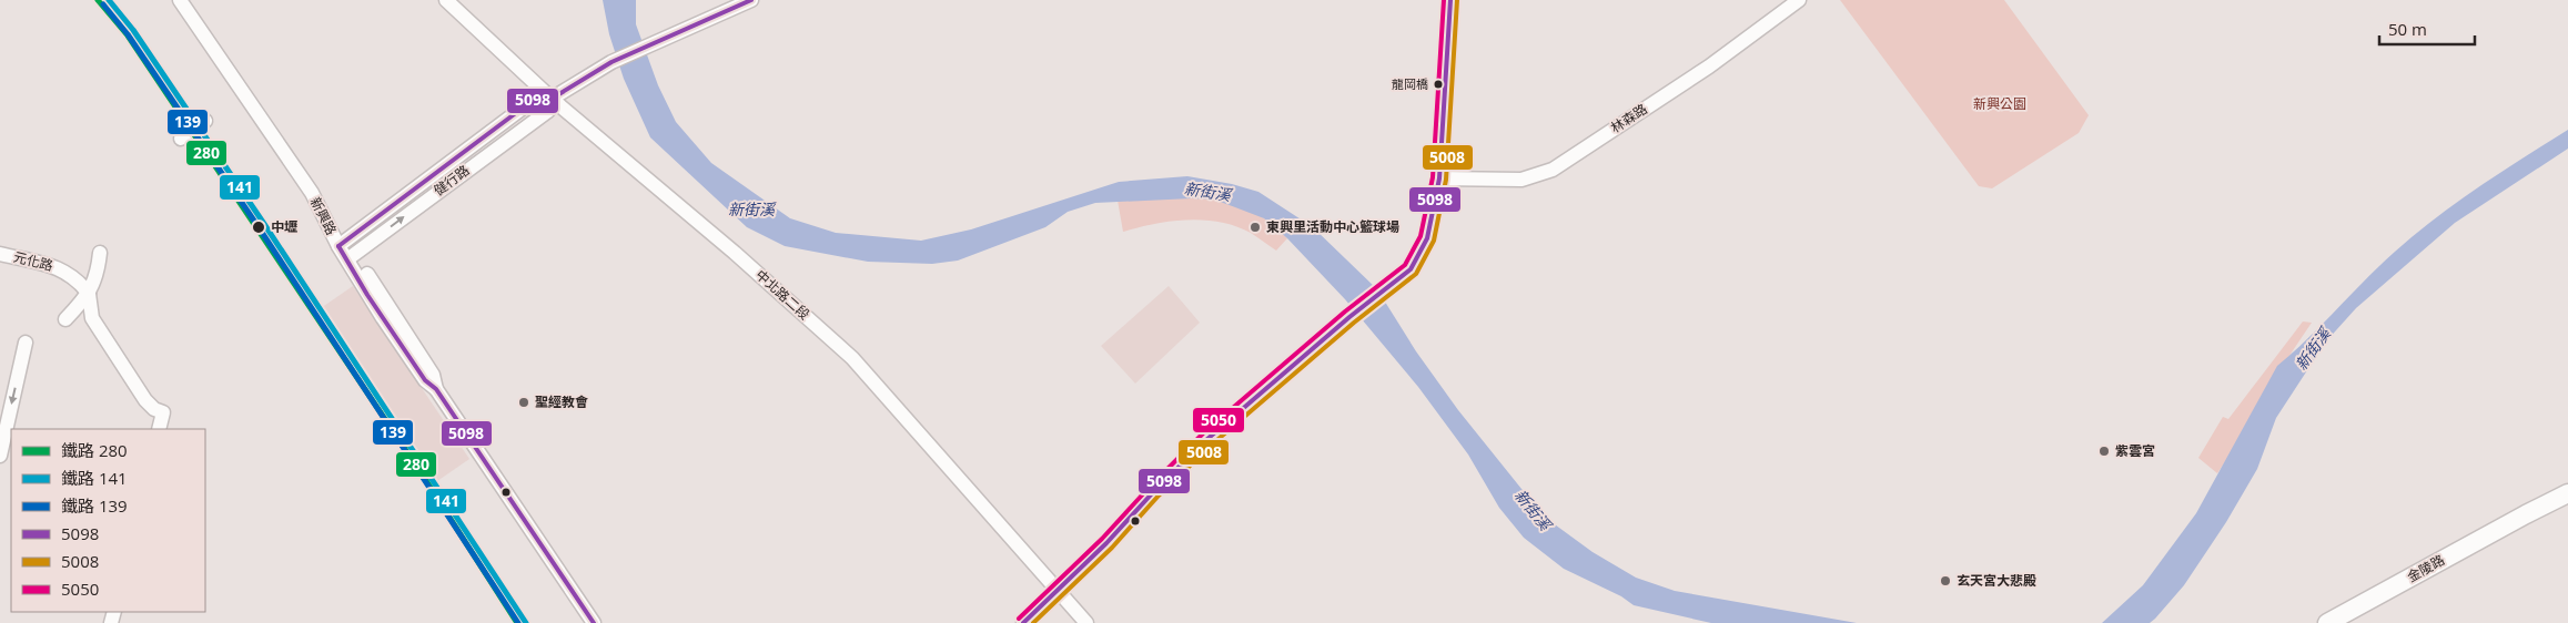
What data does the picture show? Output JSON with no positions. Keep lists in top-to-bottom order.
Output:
{
  "streets": {
    "main road": ["金陵路"],
    "street": [
      "林森路",
      "健行路",
      "新興路",
      "元化路",
      "中北路二段"
    ]
  },
  "crossings": [
    ["健行路", "新興路"],
    ["健行路", "中北路二段"]
  ],
  "water": ["新街溪"],
  "parks": ["新興公園"],
  "places": [
    "龍岡橋",
    "中壢",
    "東興里活動中心籃球場",
    "聖經教會",
    "紫雲宮",
    "玄天宮大悲殿"
  ],
  "lines": [
    "rail line 280",
    "rail line 141",
    "transit line 5098",
    "transit line 5008",
    "transit line 5050",
    "rail line 139"
  ],
  "legend": [
    "鐵路 280",
    "鐵路 141",
    "鐵路 139",
    "5098",
    "5008",
    "5050"
  ],
  "scale_bar": "50 m"
}
